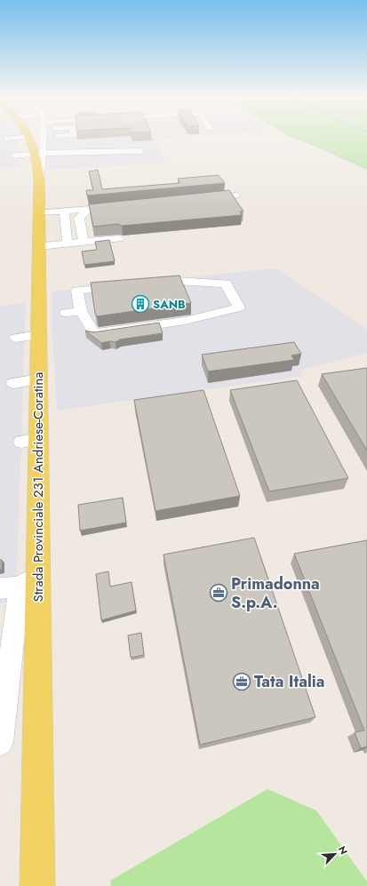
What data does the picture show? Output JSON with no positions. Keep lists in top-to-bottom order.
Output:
{
  "streets": {
    "main road": ["Strada Provinciale 231 Andriese-Coratina"]
  },
  "places": {
    "building": ["SANB"],
    "office": ["Primadonna S.p.A.", "Tata Italia"]
  },
  "north": "top right"
}
